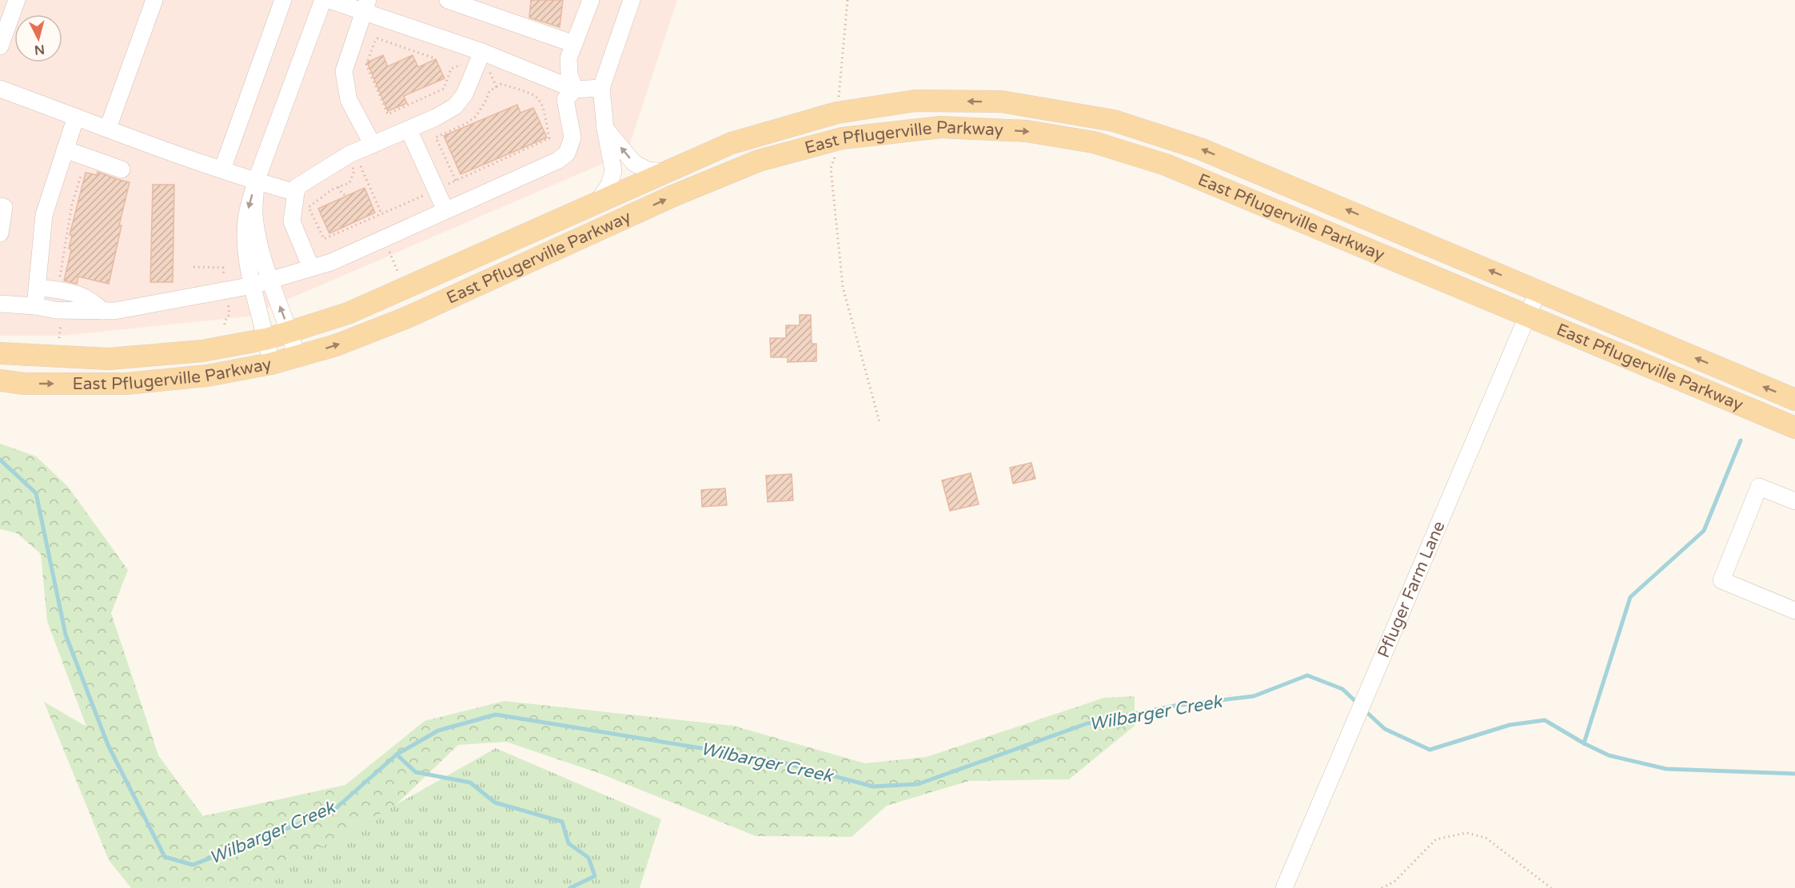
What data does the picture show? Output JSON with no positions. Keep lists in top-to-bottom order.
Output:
{
  "streets": {
    "main road": ["East Pflugerville Parkway"],
    "street": ["Pfluger Farm Lane"]
  },
  "crossings": [
    ["East Pflugerville Parkway", "Pfluger Farm Lane"]
  ],
  "water": ["Wilbarger Creek"],
  "north": "bottom"
}
